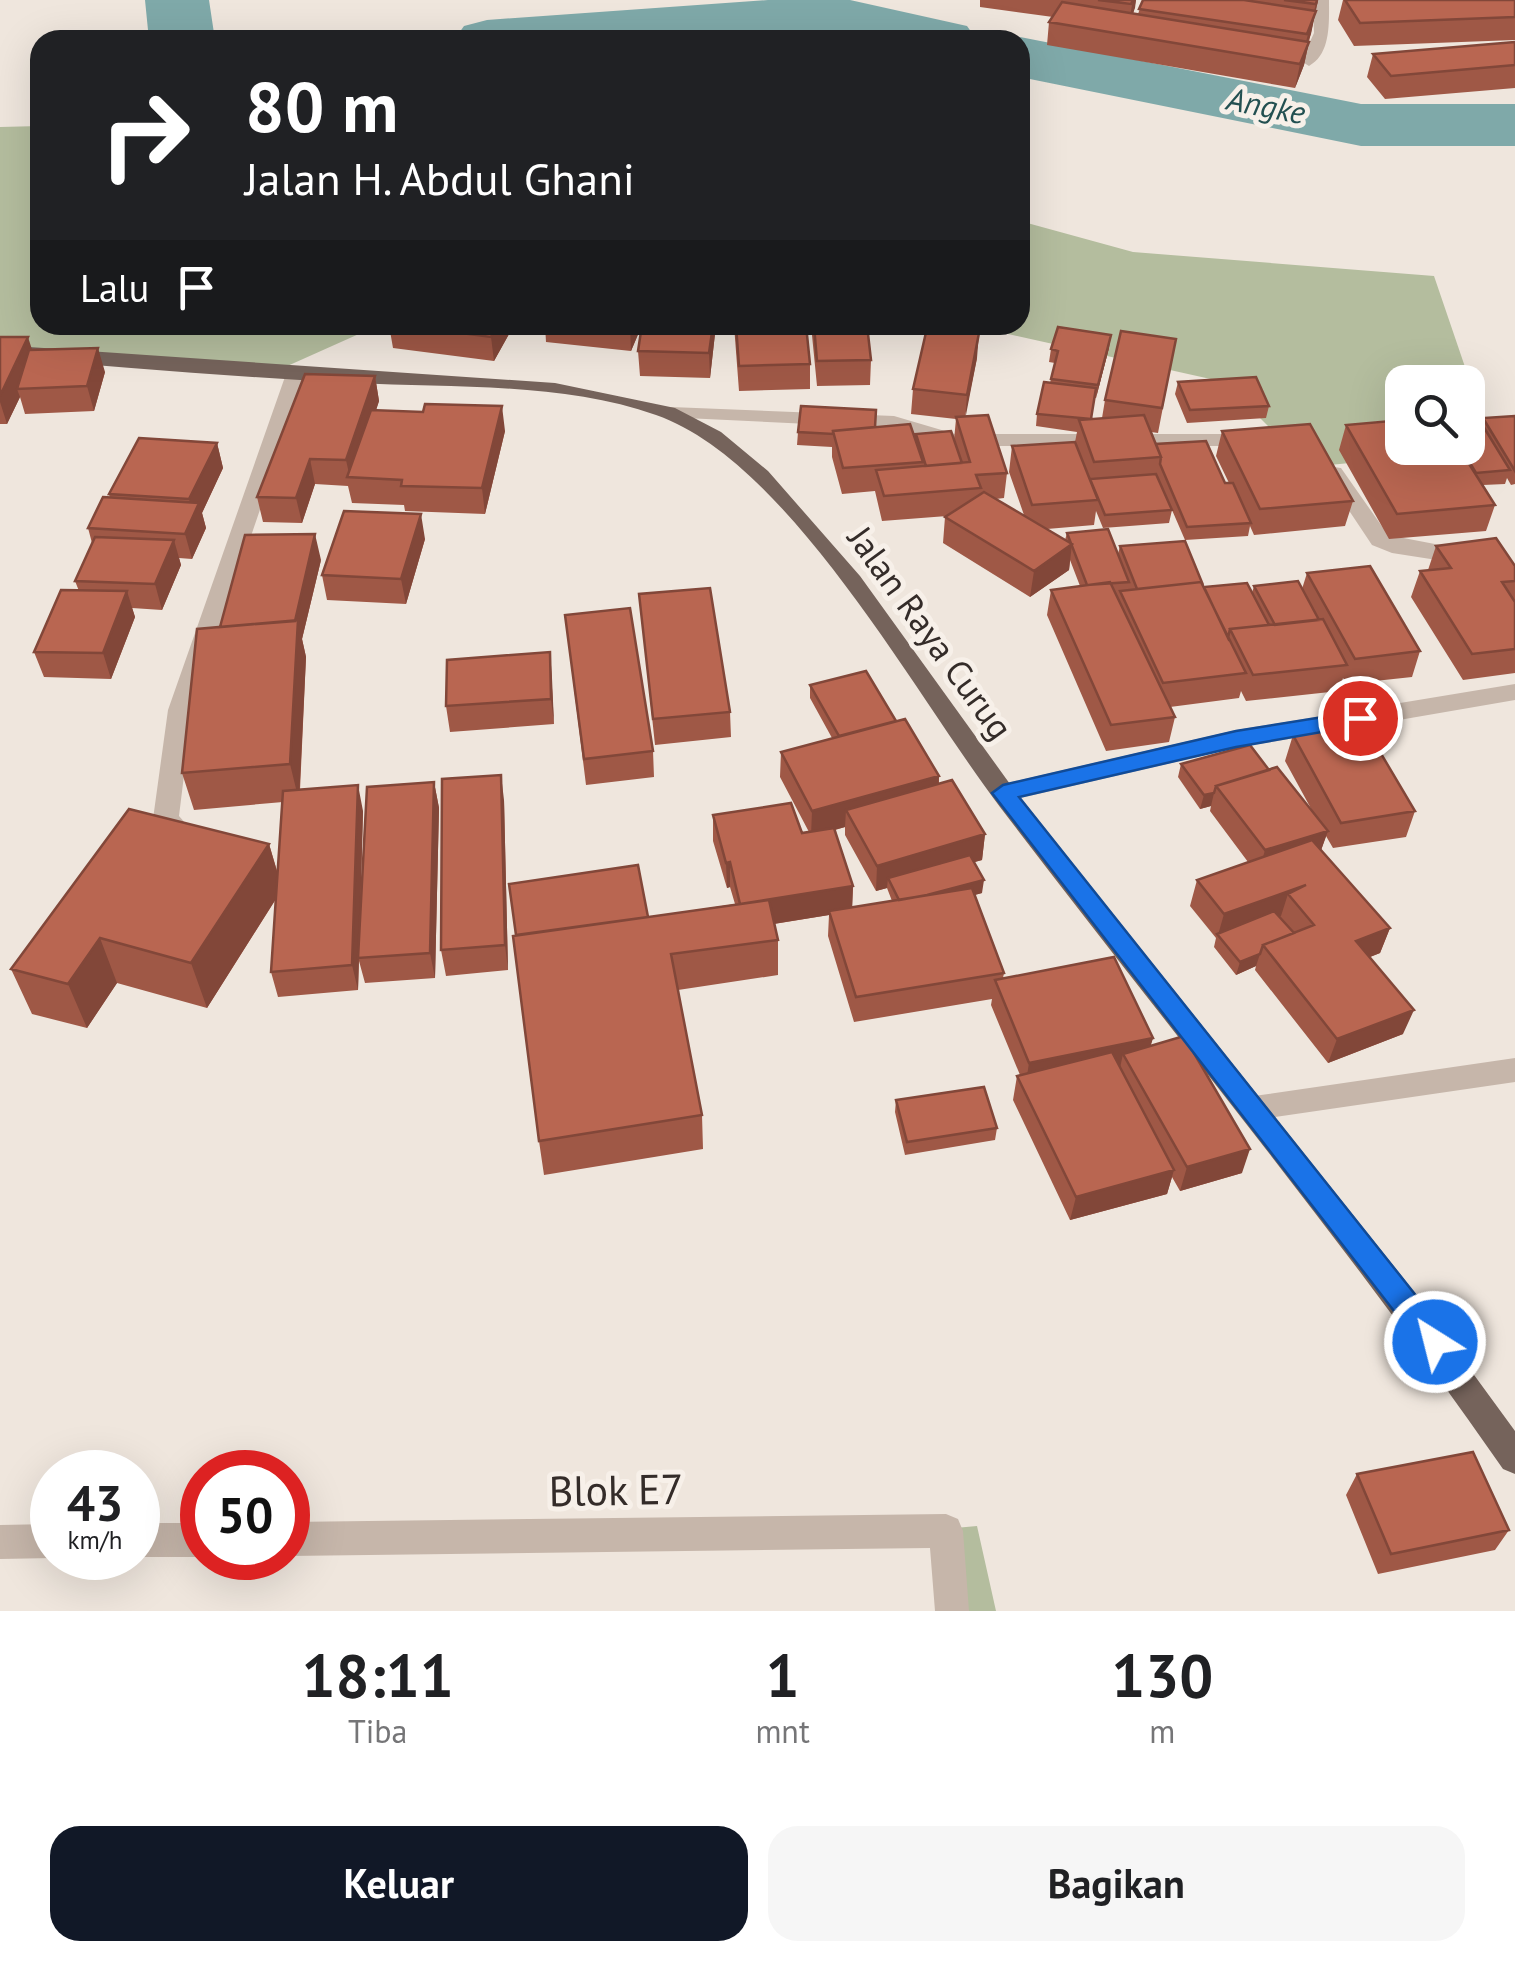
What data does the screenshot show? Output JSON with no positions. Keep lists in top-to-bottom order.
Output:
{
  "streets": {
    "main road": ["Jalan Raya Curug"],
    "street": ["Blok E7"]
  },
  "water": ["Angke"],
  "page": {
    "turn": ["80 m", "Jalan H. Abdul Ghani"],
    "then": "Lalu",
    "speed": "43 km/h",
    "limit": "50",
    "eta": [
      "18:11",
      "Tiba",
      "1",
      "mnt",
      "130",
      "m"
    ],
    "buttons": ["Keluar", "Bagikan"]
  }
}
